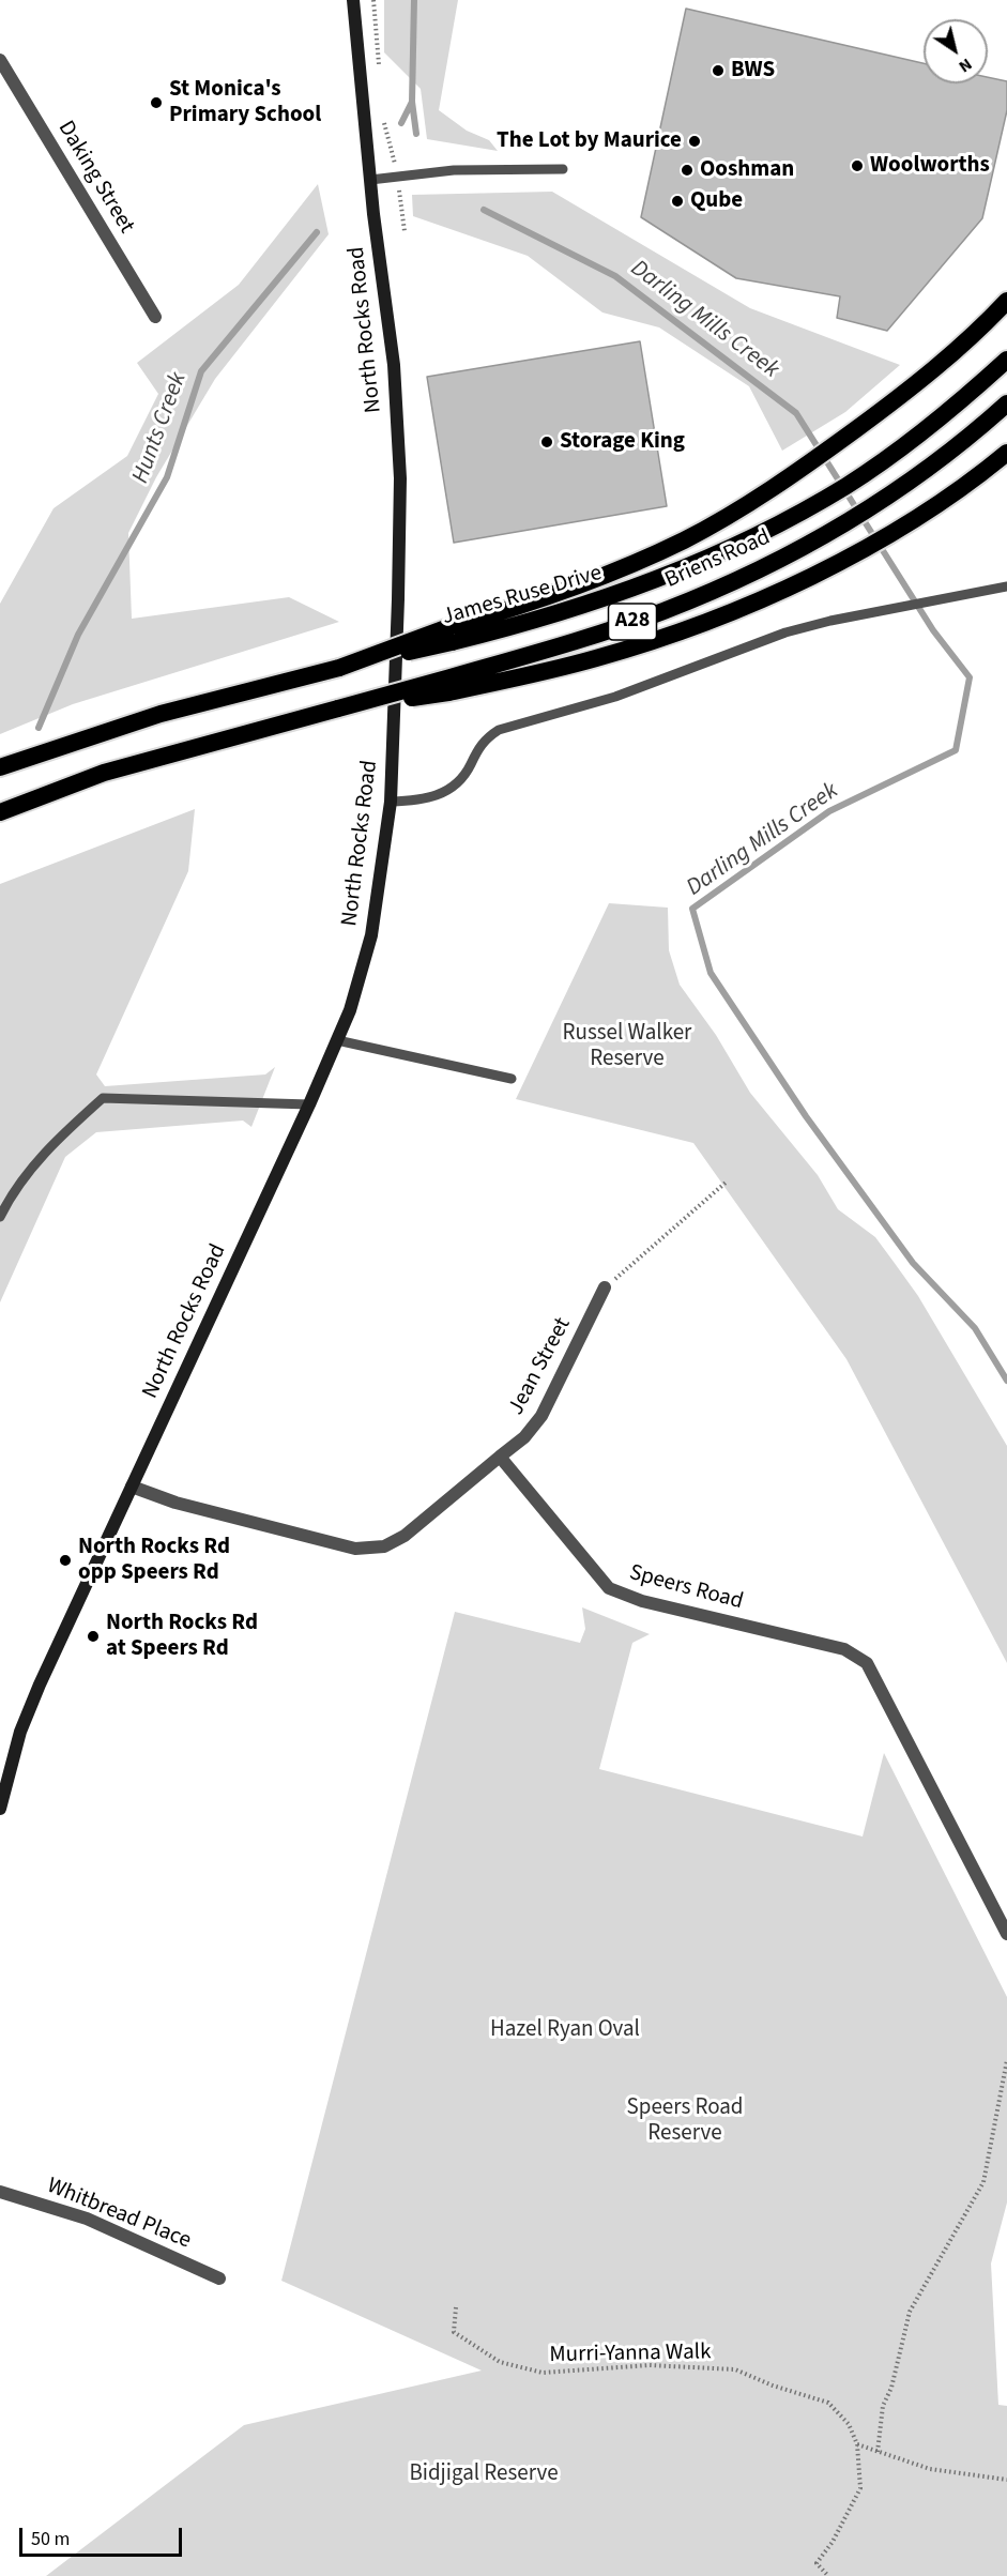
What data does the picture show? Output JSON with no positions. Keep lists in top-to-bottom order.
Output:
{
  "streets": {
    "highway": ["Briens Road", "James Ruse Drive", "A28"],
    "main road": ["North Rocks Road"],
    "street": [
      "Daking Street",
      "Jean Street",
      "Speers Road",
      "Whitbread Place"
    ],
    "path": ["Murri-Yanna Walk"]
  },
  "crossings": [
    ["Jean Street", "Speers Road"]
  ],
  "water": ["Darling Mills Creek", "Hunts Creek"],
  "parks": [
    "Russel Walker Reserve",
    "Hazel Ryan Oval",
    "Speers Road Reserve",
    "Bidjigal Reserve"
  ],
  "places": [
    "BWS",
    "St Monica's Primary School",
    "The Lot by Maurice",
    "Woolworths",
    "Ooshman",
    "Qube",
    "Storage King",
    "North Rocks Rd opp Speers Rd",
    "North Rocks Rd at Speers Rd"
  ],
  "scale_bar": "50 m",
  "north": "bottom right"
}
